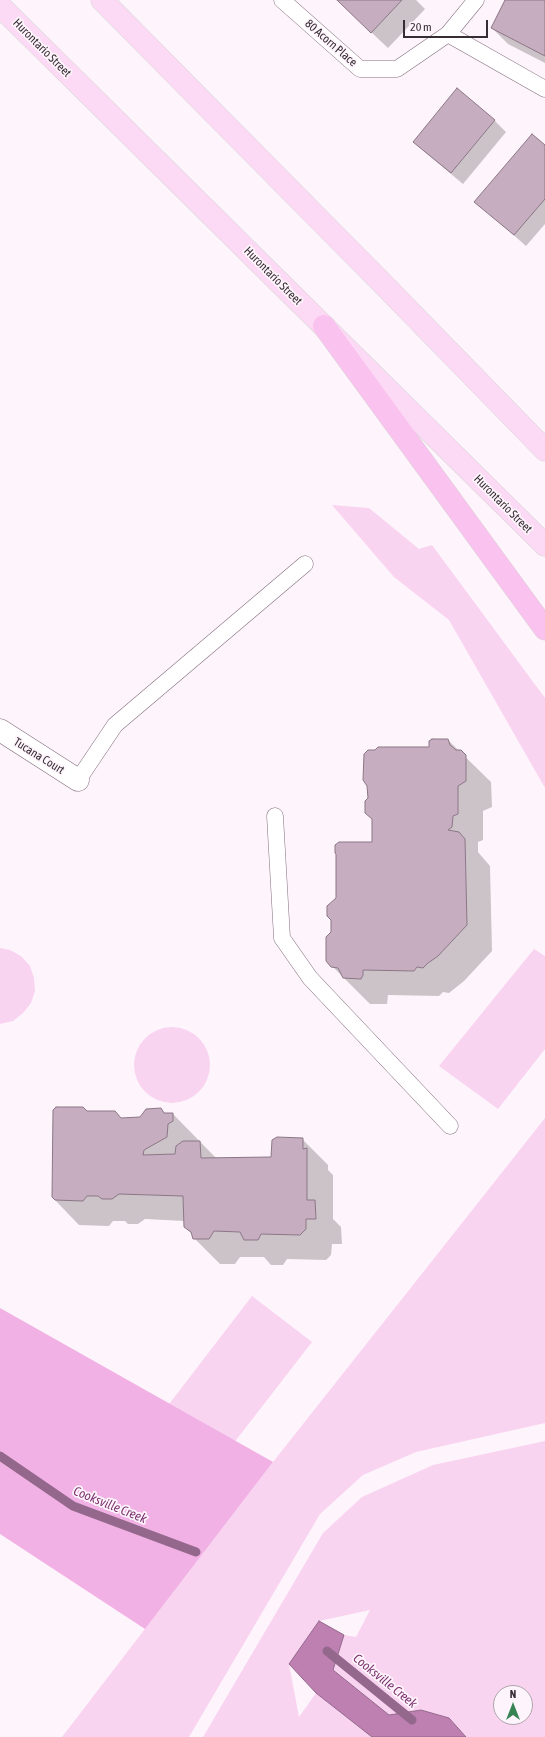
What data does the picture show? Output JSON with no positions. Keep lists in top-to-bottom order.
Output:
{
  "streets": {
    "main road": ["Hurontario Street"],
    "street": ["Tucana Court"],
    "lane": ["80 Acorn Place"]
  },
  "water": ["Cooksville Creek"],
  "scale_bar": "20 m",
  "north": "top"
}
